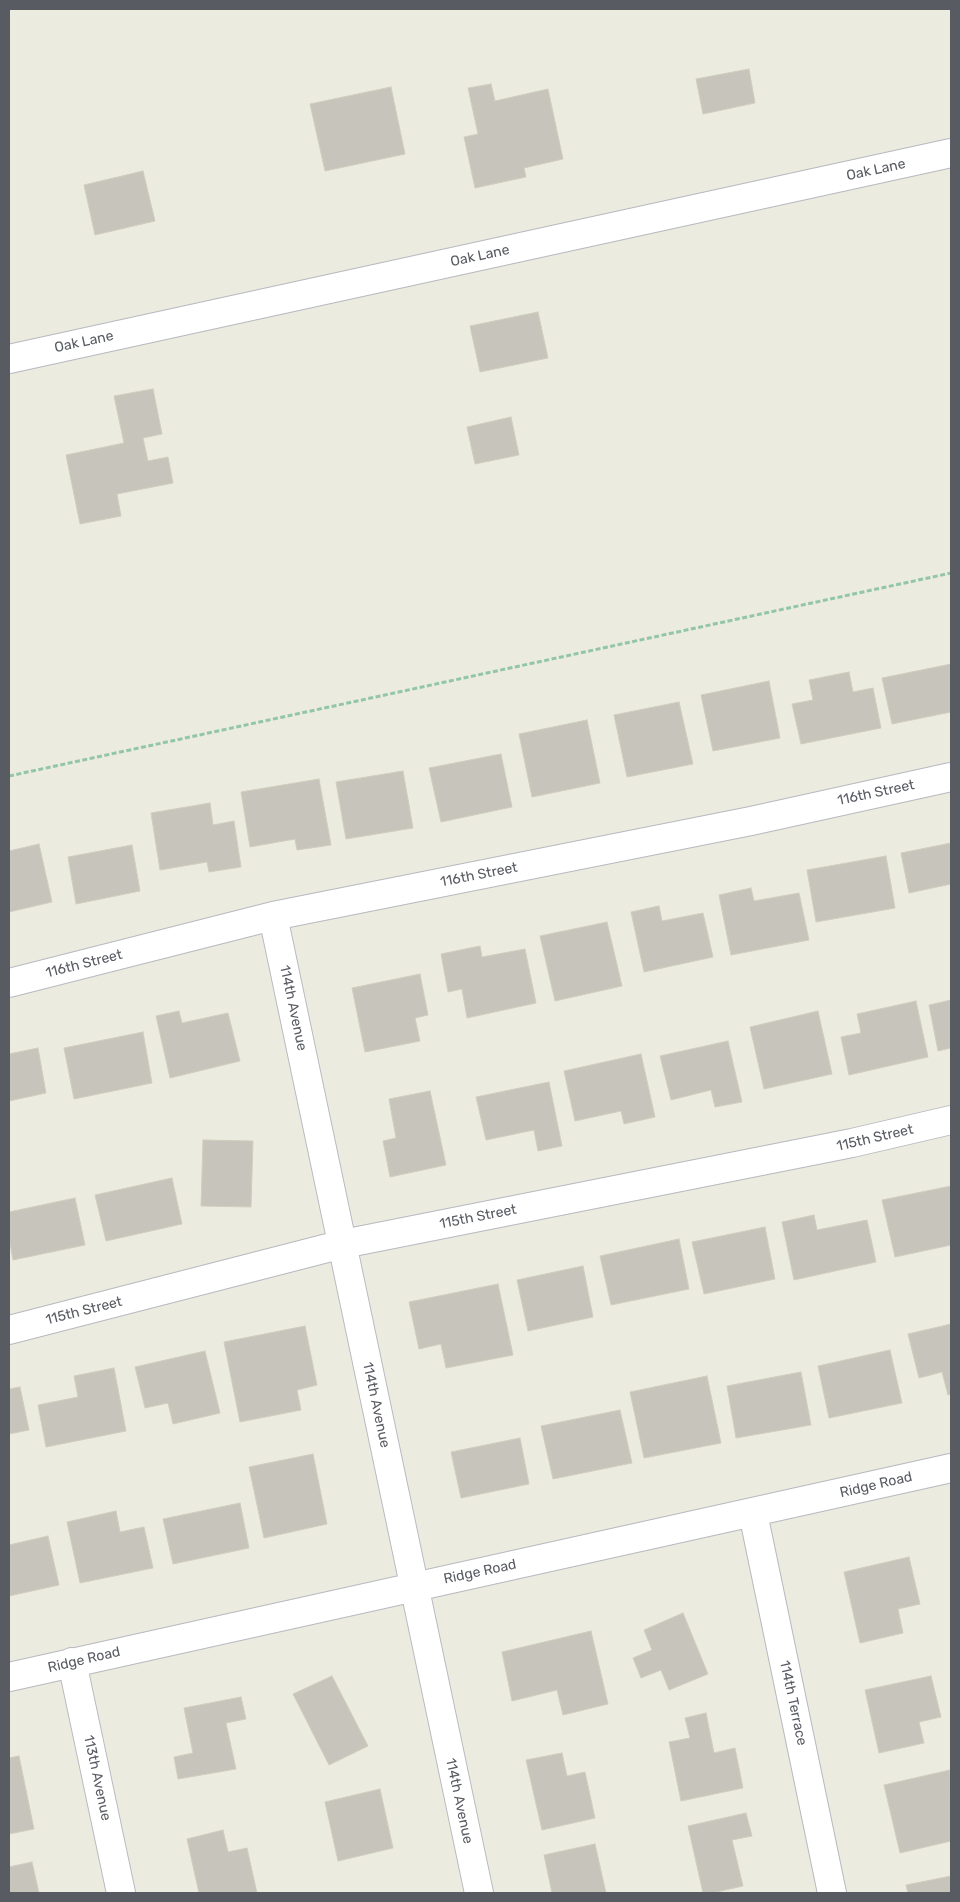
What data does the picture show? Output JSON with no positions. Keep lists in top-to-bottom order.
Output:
{
  "streets": {
    "street": [
      "Oak Lane",
      "116th Street",
      "114th Avenue",
      "115th Street",
      "Ridge Road",
      "114th Terrace",
      "113th Avenue"
    ]
  },
  "crossings": [
    ["116th Street", "114th Avenue"],
    ["114th Avenue", "115th Street"],
    ["114th Avenue", "Ridge Road"],
    ["Ridge Road", "114th Terrace"],
    ["Ridge Road", "113th Avenue"]
  ]
}
